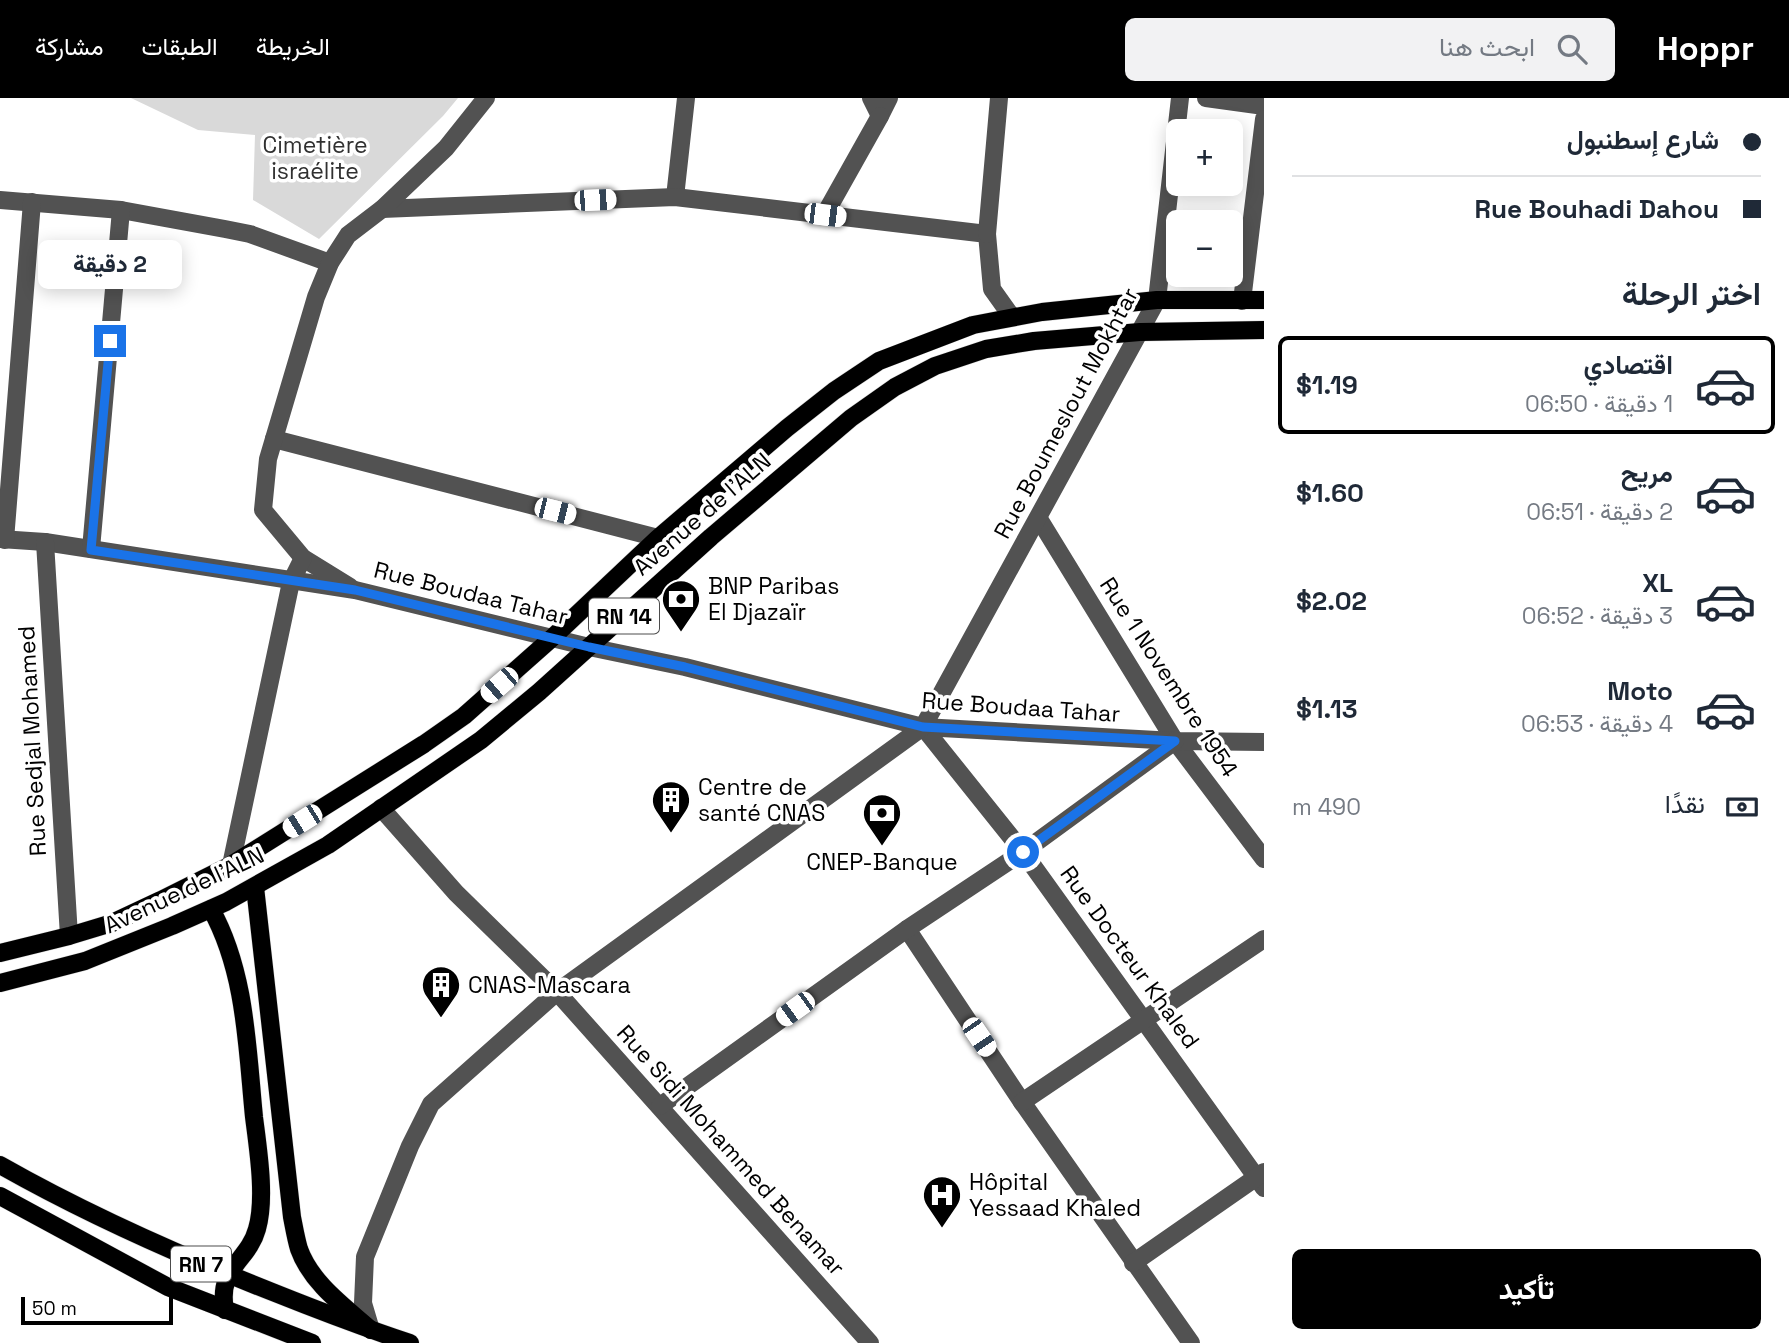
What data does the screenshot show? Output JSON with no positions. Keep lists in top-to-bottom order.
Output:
{
  "streets": {
    "main road": ["Avenue de l'ALN", "RN 14", "RN 7"],
    "street": [
      "Rue Boumeslout Mokhtar",
      "Rue Boudaa Tahar",
      "Rue 1 Novembre 1954",
      "Rue Sedjal Mohamed",
      "Rue Docteur Khaled",
      "Rue Sidi Mohammed Benamar"
    ]
  },
  "crossings": [
    ["Rue Boumeslout Mokhtar", "Avenue de l'ALN"],
    ["Rue Boumeslout Mokhtar", "Rue Boudaa Tahar"],
    ["Rue Boumeslout Mokhtar", "Rue 1 Novembre 1954"],
    ["Rue Boumeslout Mokhtar", "Rue Docteur Khaled"],
    ["Avenue de l'ALN", "Rue Boudaa Tahar"],
    ["Avenue de l'ALN", "Rue Sedjal Mohamed"],
    ["Avenue de l'ALN", "Rue Sidi Mohammed Benamar"],
    ["Rue Boudaa Tahar", "Rue 1 Novembre 1954"],
    ["Rue Boudaa Tahar", "Rue Sedjal Mohamed"],
    ["Rue Boudaa Tahar", "Rue Docteur Khaled"]
  ],
  "parks": ["Cimetière israélite"],
  "places": {
    "bank": ["BNP Paribas El Djazaïr", "CNEP-Banque"],
    "building": ["Centre de santé CNAS", "CNAS-Mascara"],
    "hospital": ["Hôpital Yessaad Khaled"]
  },
  "scale_bar": "50 m",
  "page": {
    "header": "Hoppr",
    "search": "ابحث هنا",
    "nav": ["الخريطة", "الطبقات", "مشاركة"],
    "banner": ["شارع إسطنبول", "Rue Bouhadi Dahou"],
    "map_buttons": ["+", "−"],
    "bubble": "2 دقيقة",
    "heading": "اختر الرحلة",
    "list": [
      {
        "name": "اقتصادي",
        "note": "1 دقيقة · 06:50",
        "value": "$1.19"
      },
      {
        "name": "مريح",
        "note": "2 دقيقة · 06:51",
        "value": "$1.60"
      },
      {
        "name": "XL",
        "note": "3 دقيقة · 06:52",
        "value": "$2.02"
      },
      {
        "name": "Moto",
        "note": "4 دقيقة · 06:53",
        "value": "$1.13"
      }
    ],
    "pay": ["نقدًا", "490 m"],
    "buttons": "تأكيد",
    "scale": "50 m"
  }
}
